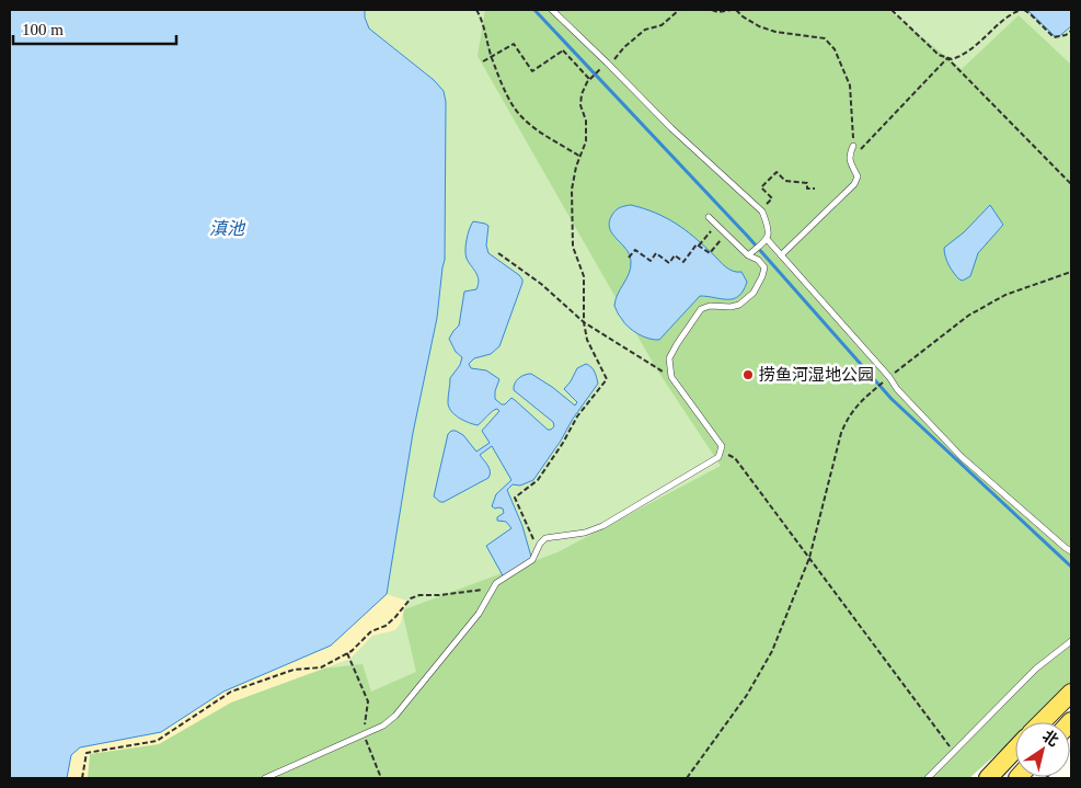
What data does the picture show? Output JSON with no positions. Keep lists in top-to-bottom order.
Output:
{
  "water": ["滇池"],
  "places": ["捞鱼河湿地公园"],
  "scale_bar": "100 m",
  "north": "top right"
}
